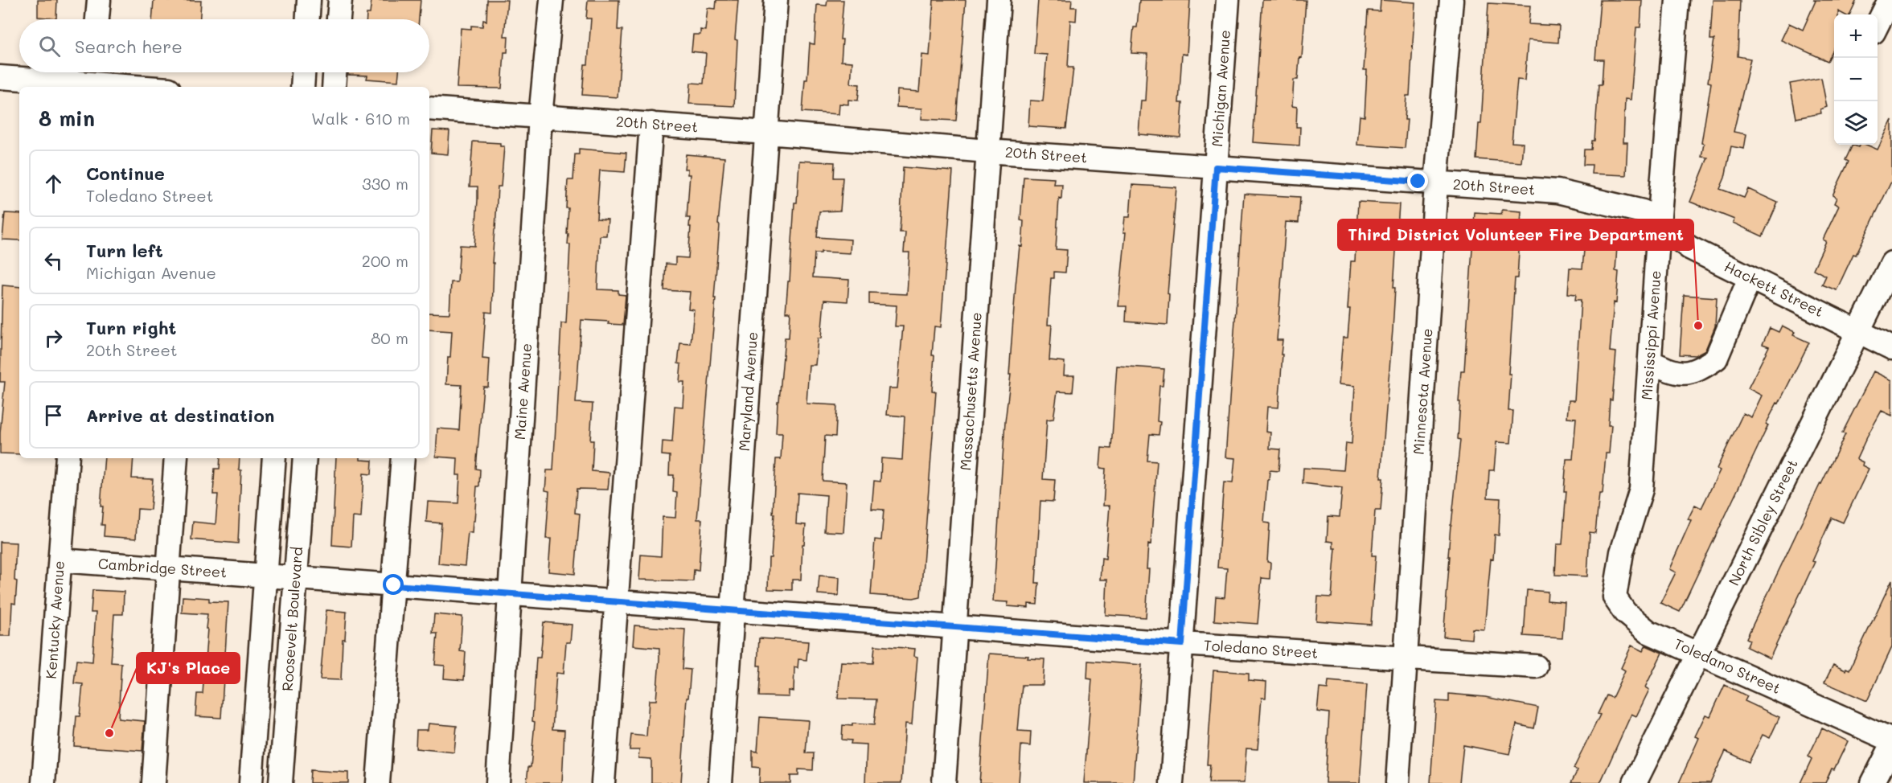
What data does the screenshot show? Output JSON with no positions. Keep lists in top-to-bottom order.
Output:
{
  "streets": {
    "street": [
      "Michigan Avenue",
      "20th Street",
      "Hackett Street",
      "Mississippi Avenue",
      "Maine Avenue",
      "Maryland Avenue",
      "Massachusetts Avenue",
      "Minnesota Avenue",
      "North Sibley Street",
      "Cambridge Street",
      "Roosevelt Boulevard",
      "Kentucky Avenue",
      "Toledano Street"
    ]
  },
  "crossings": [
    ["Michigan Avenue", "20th Street"],
    ["Michigan Avenue", "Toledano Street"],
    ["20th Street", "Hackett Street"],
    ["20th Street", "Mississippi Avenue"],
    ["20th Street", "Maine Avenue"],
    ["20th Street", "Maryland Avenue"],
    ["20th Street", "Massachusetts Avenue"],
    ["20th Street", "Minnesota Avenue"],
    ["Hackett Street", "Mississippi Avenue"],
    ["Hackett Street", "North Sibley Street"],
    ["Mississippi Avenue", "Toledano Street"],
    ["Maine Avenue", "Toledano Street"],
    ["Maryland Avenue", "Toledano Street"],
    ["Massachusetts Avenue", "Toledano Street"],
    ["Minnesota Avenue", "Toledano Street"],
    ["North Sibley Street", "Toledano Street"],
    ["Cambridge Street", "Kentucky Avenue"],
    ["Cambridge Street", "Toledano Street"],
    ["Roosevelt Boulevard", "Toledano Street"]
  ],
  "places": ["Third District Volunteer Fire Department", "KJ's Place"],
  "page": {
    "map_buttons": ["+", "−"],
    "search": "Search here",
    "heading": ["8 min", "Walk · 610 m"],
    "list": [
      ["Continue", "Toledano Street", "330 m"],
      ["Turn left", "Michigan Avenue", "200 m"],
      ["Turn right", "20th Street", "80 m"],
      "Arrive at destination"
    ]
  }
}
